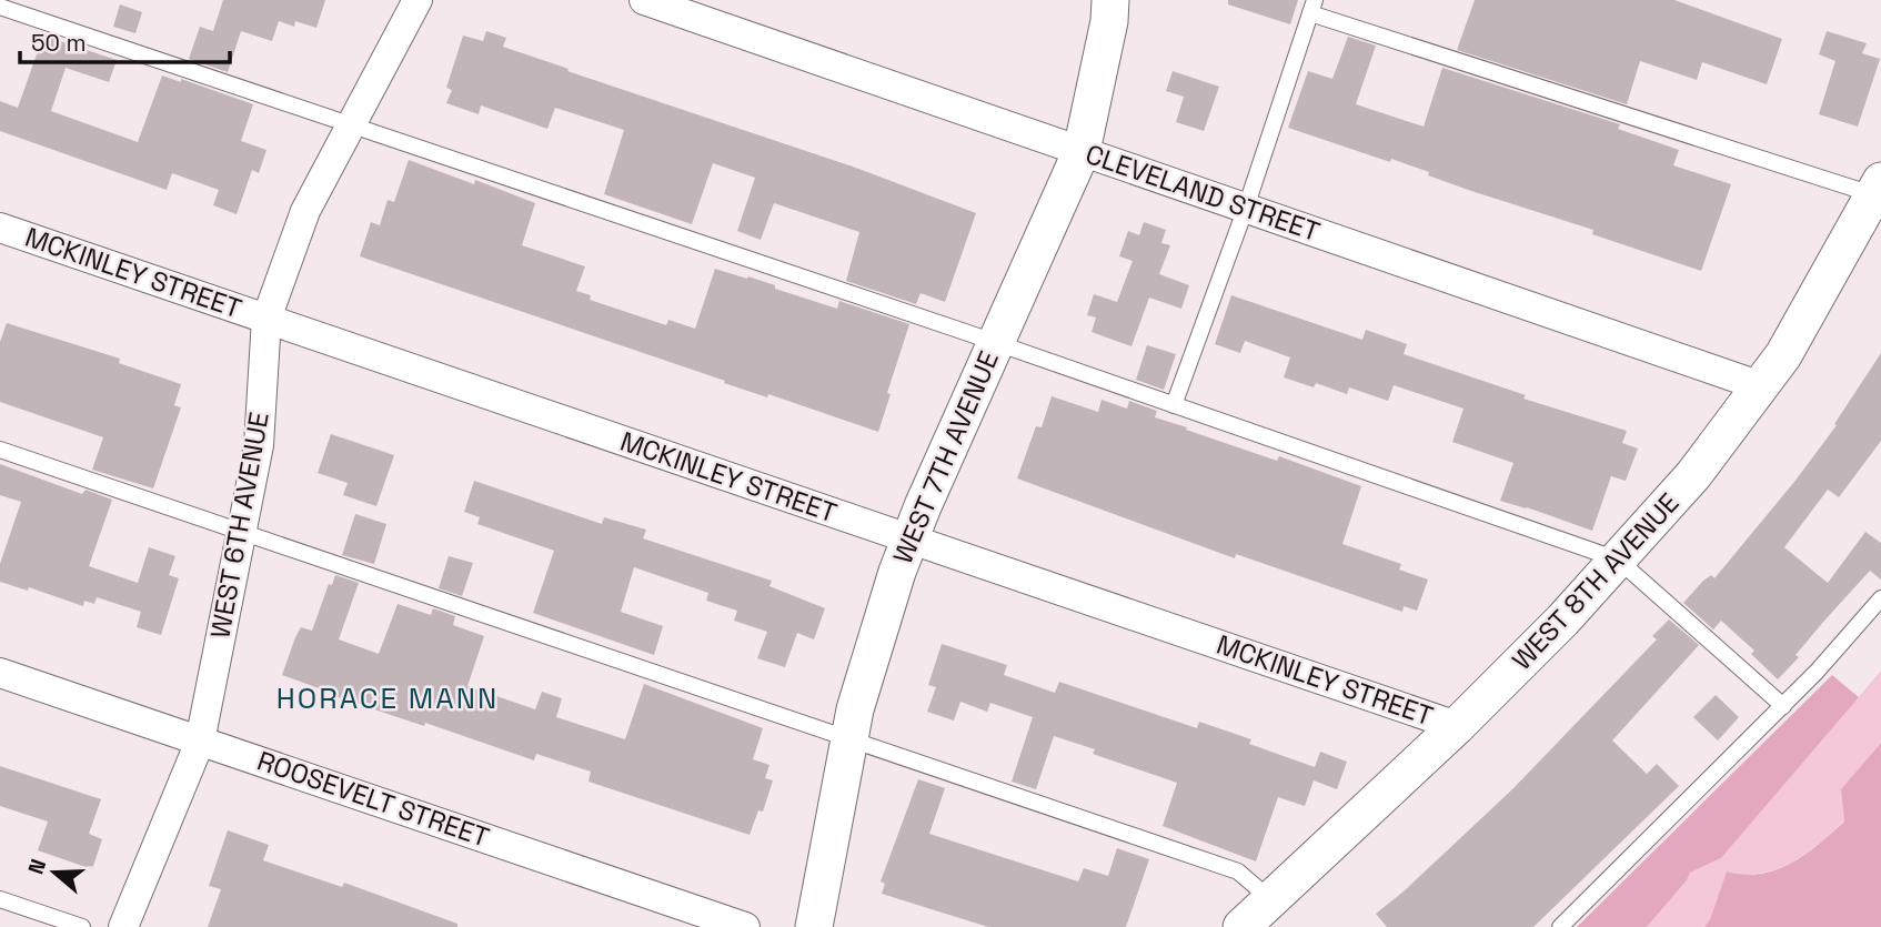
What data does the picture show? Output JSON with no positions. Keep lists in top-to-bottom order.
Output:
{
  "streets": {
    "street": [
      "CLEVELAND STREET",
      "MCKINLEY STREET",
      "WEST 7TH AVENUE",
      "WEST 6TH AVENUE",
      "WEST 8TH AVENUE",
      "ROOSEVELT STREET"
    ]
  },
  "crossings": [
    ["CLEVELAND STREET", "WEST 7TH AVENUE"],
    ["CLEVELAND STREET", "WEST 8TH AVENUE"],
    ["MCKINLEY STREET", "WEST 7TH AVENUE"],
    ["MCKINLEY STREET", "WEST 6TH AVENUE"],
    ["MCKINLEY STREET", "WEST 8TH AVENUE"],
    ["WEST 6TH AVENUE", "ROOSEVELT STREET"]
  ],
  "districts": ["HORACE MANN"],
  "scale_bar": "50 m",
  "north": "left"
}
